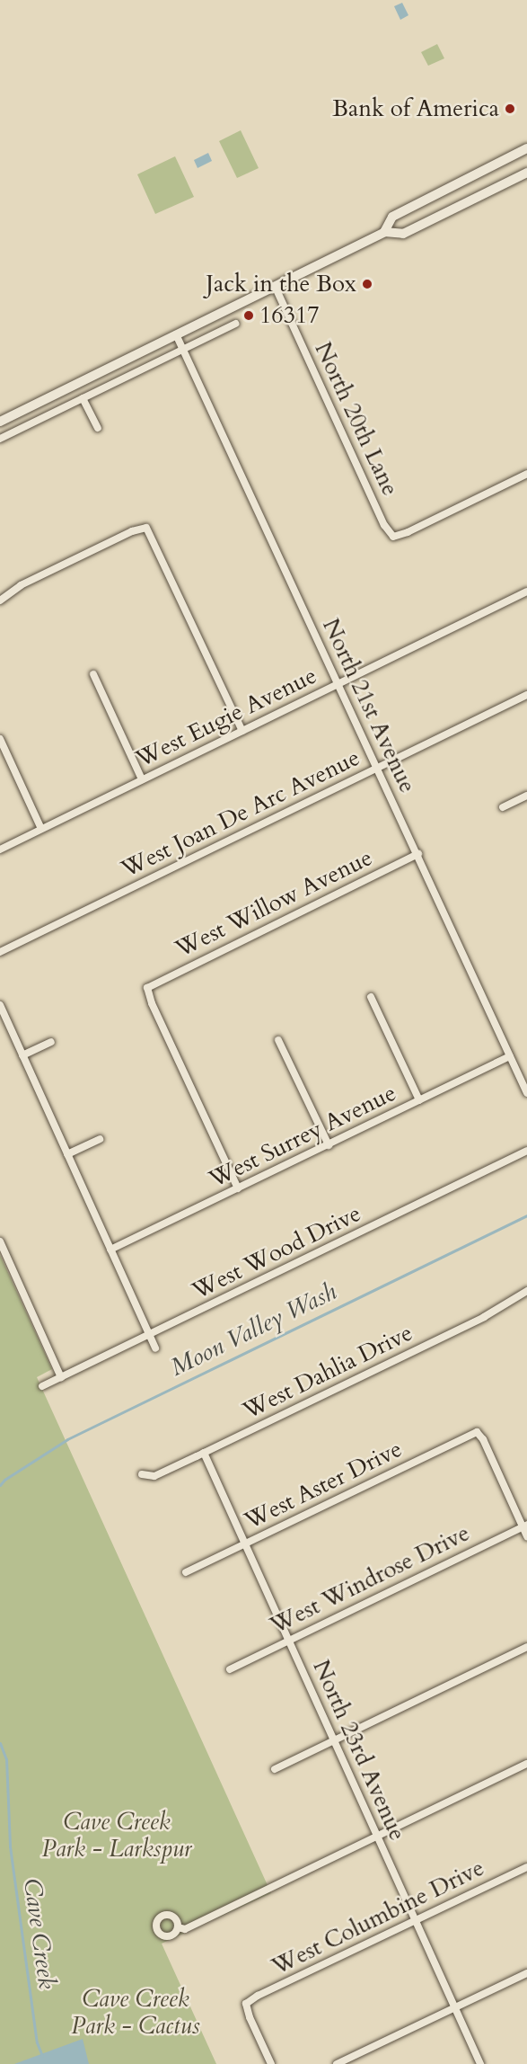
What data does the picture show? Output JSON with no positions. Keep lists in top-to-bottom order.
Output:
{
  "streets": {
    "street": [
      "North 20th Lane",
      "North 21st Avenue",
      "West Eugie Avenue",
      "West Joan De Arc Avenue",
      "West Willow Avenue",
      "West Surrey Avenue",
      "West Wood Drive",
      "West Dahlia Drive",
      "West Aster Drive",
      "West Windrose Drive",
      "North 23rd Avenue",
      "West Columbine Drive"
    ]
  },
  "crossings": [
    ["North 21st Avenue", "West Eugie Avenue"],
    ["North 21st Avenue", "West Joan De Arc Avenue"],
    ["North 21st Avenue", "West Willow Avenue"],
    ["North 21st Avenue", "West Surrey Avenue"],
    ["West Willow Avenue", "West Surrey Avenue"],
    ["West Dahlia Drive", "North 23rd Avenue"],
    ["West Aster Drive", "West Windrose Drive"],
    ["West Aster Drive", "North 23rd Avenue"],
    ["West Windrose Drive", "North 23rd Avenue"],
    ["North 23rd Avenue", "West Columbine Drive"]
  ],
  "water": ["Moon Valley Wash", "Cave Creek"],
  "parks": ["Cave Creek Park - Larkspur", "Cave Creek Park - Cactus"],
  "places": ["Bank of America", "Jack in the Box", "16317"]
}
